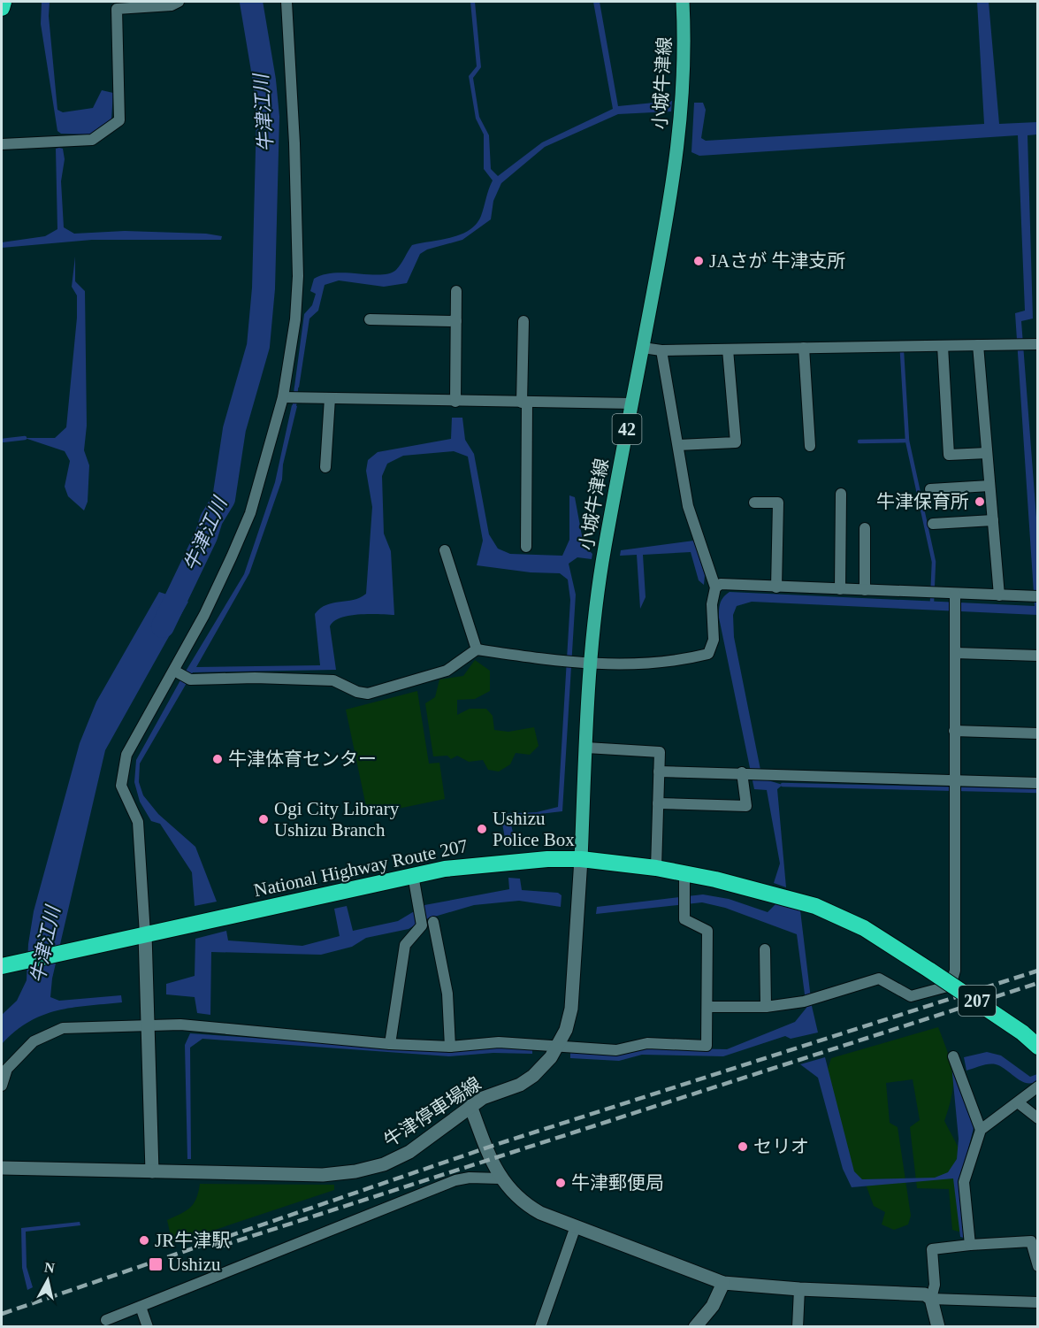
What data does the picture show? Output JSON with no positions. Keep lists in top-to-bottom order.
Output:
{
  "streets": {
    "highway": ["National Highway Route 207", "207"],
    "main road": ["小城牛津線", "42"],
    "street": ["牛津停車場線"]
  },
  "crossings": [
    ["小城牛津線", "National Highway Route 207"],
    ["小城牛津線", "牛津停車場線"],
    ["National Highway Route 207", "牛津停車場線"]
  ],
  "water": ["牛津江川"],
  "places": {
    "other": [
      "JAさが 牛津支所",
      "牛津保育所",
      "牛津体育センター",
      "Ogi City Library Ushizu Branch",
      "Ushizu Police Box",
      "セリオ",
      "牛津郵便局",
      "JR牛津駅"
    ],
    "transit": ["Ushizu"]
  },
  "north": "top"
}
